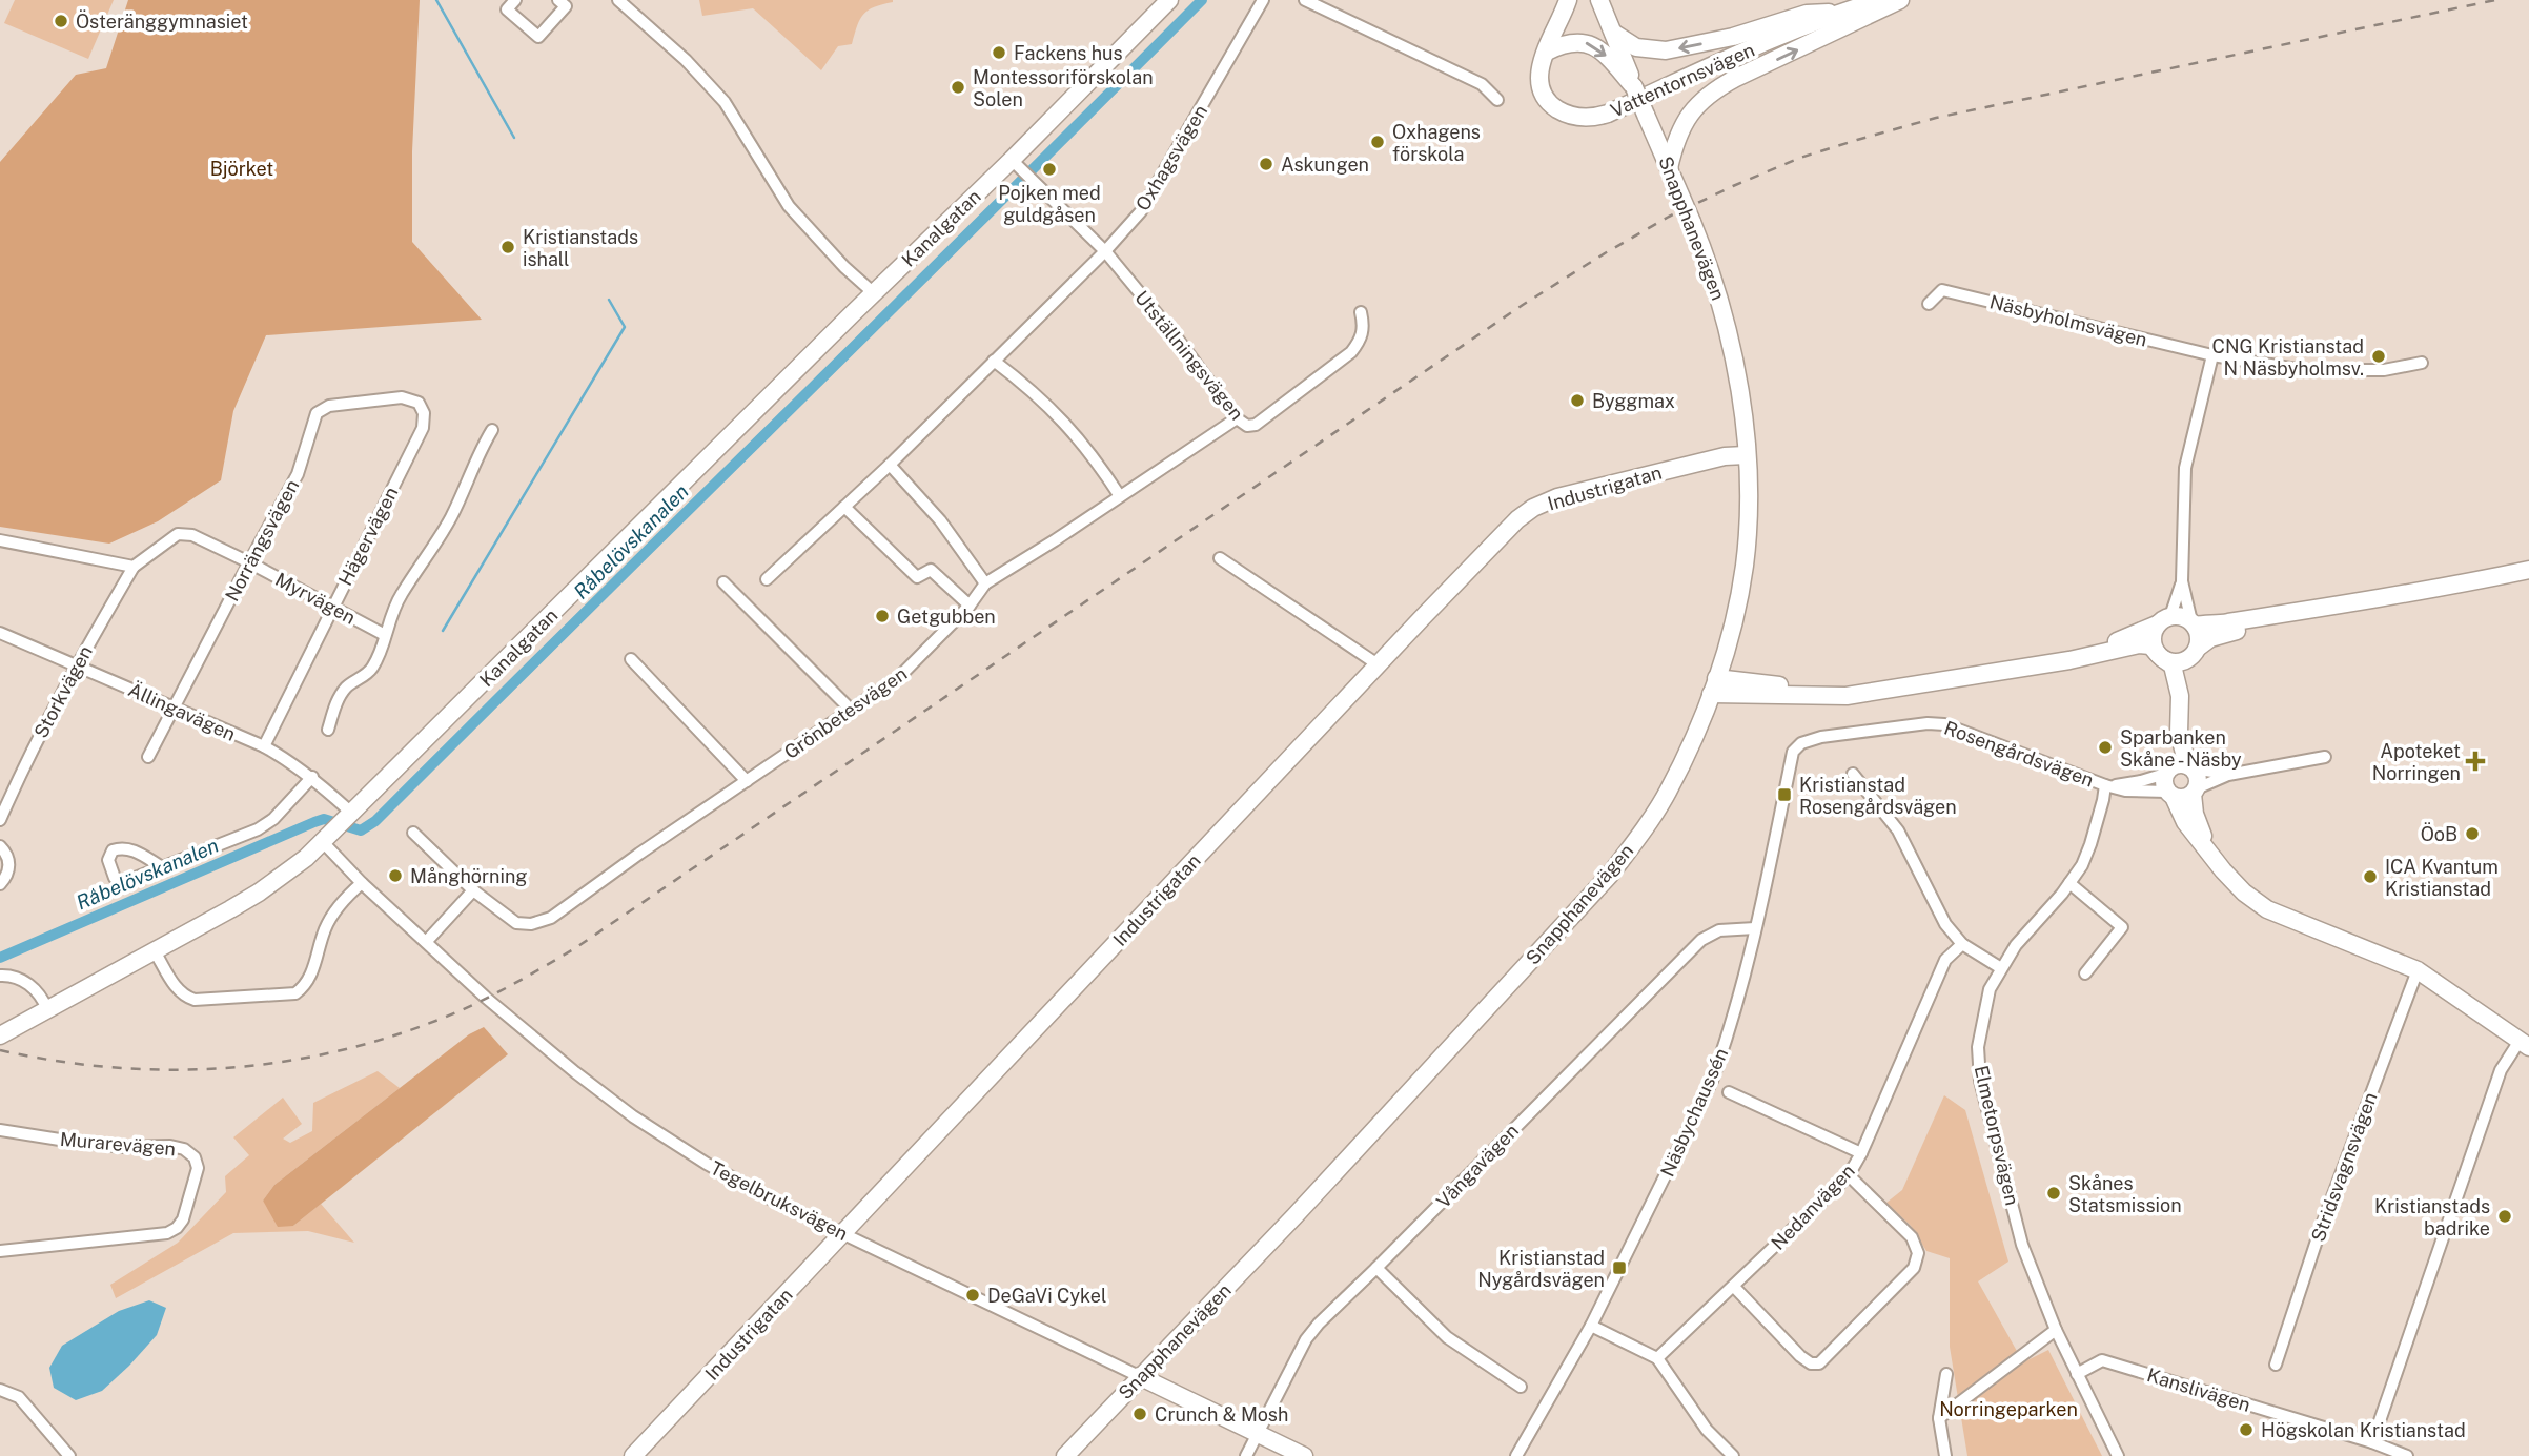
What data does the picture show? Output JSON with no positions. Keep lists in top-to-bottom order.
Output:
{
  "streets": {
    "main road": [
      "Vattentornsvägen",
      "Kanalgatan",
      "Snapphanevägen",
      "Industrigatan",
      "Tegelbruksvägen"
    ],
    "street": [
      "Oxhagsvägen",
      "Näsbyholmsvägen",
      "Utställningsvägen",
      "Hägervägen",
      "Norrängsvägen",
      "Myrvägen",
      "Storkvägen",
      "Ällingavägen",
      "Grönbetesvägen",
      "Rosengårdsvägen",
      "Näsbychaussén",
      "Elmetorpsvägen",
      "Murarevägen",
      "Vångavägen",
      "Stridsvagnsvägen",
      "Nedanvägen",
      "Kanslivägen"
    ]
  },
  "crossings": [
    ["Oxhagsvägen", "Utställningsvägen"],
    ["Kanalgatan", "Utställningsvägen"],
    ["Kanalgatan", "Ällingavägen"],
    ["Kanalgatan", "Tegelbruksvägen"],
    ["Snapphanevägen", "Industrigatan"],
    ["Snapphanevägen", "Tegelbruksvägen"],
    ["Utställningsvägen", "Grönbetesvägen"],
    ["Industrigatan", "Tegelbruksvägen"],
    ["Hägervägen", "Norrängsvägen"],
    ["Hägervägen", "Myrvägen"],
    ["Hägervägen", "Ällingavägen"],
    ["Norrängsvägen", "Myrvägen"],
    ["Norrängsvägen", "Ällingavägen"],
    ["Myrvägen", "Storkvägen"],
    ["Storkvägen", "Ällingavägen"],
    ["Rosengårdsvägen", "Näsbychaussén"],
    ["Rosengårdsvägen", "Elmetorpsvägen"],
    ["Näsbychaussén", "Vångavägen"],
    ["Elmetorpsvägen", "Kanslivägen"],
    ["Vångavägen", "Tegelbruksvägen"]
  ],
  "water": ["Råbelövskanalen"],
  "parks": ["Björket", "Norringeparken"],
  "places": {
    "other": [
      "Österänggymnasiet",
      "Fackens hus",
      "Montessoriförskolan Solen",
      "Oxhagens förskola",
      "Askungen",
      "Pojken med guldgåsen",
      "Kristianstads ishall",
      "CNG Kristianstad N Näsbyholmsv.",
      "Byggmax",
      "Getgubben",
      "Sparbanken Skåne - Näsby",
      "ÖoB",
      "Månghörning",
      "ICA Kvantum Kristianstad",
      "Skånes Statsmission",
      "Kristianstads badrike",
      "DeGaVi Cykel",
      "Crunch & Mosh",
      "Högskolan Kristianstad"
    ],
    "health": ["Apoteket Norringen"],
    "transit": ["Kristianstad Rosengårdsvägen", "Kristianstad Nygårdsvägen"]
  }
}
